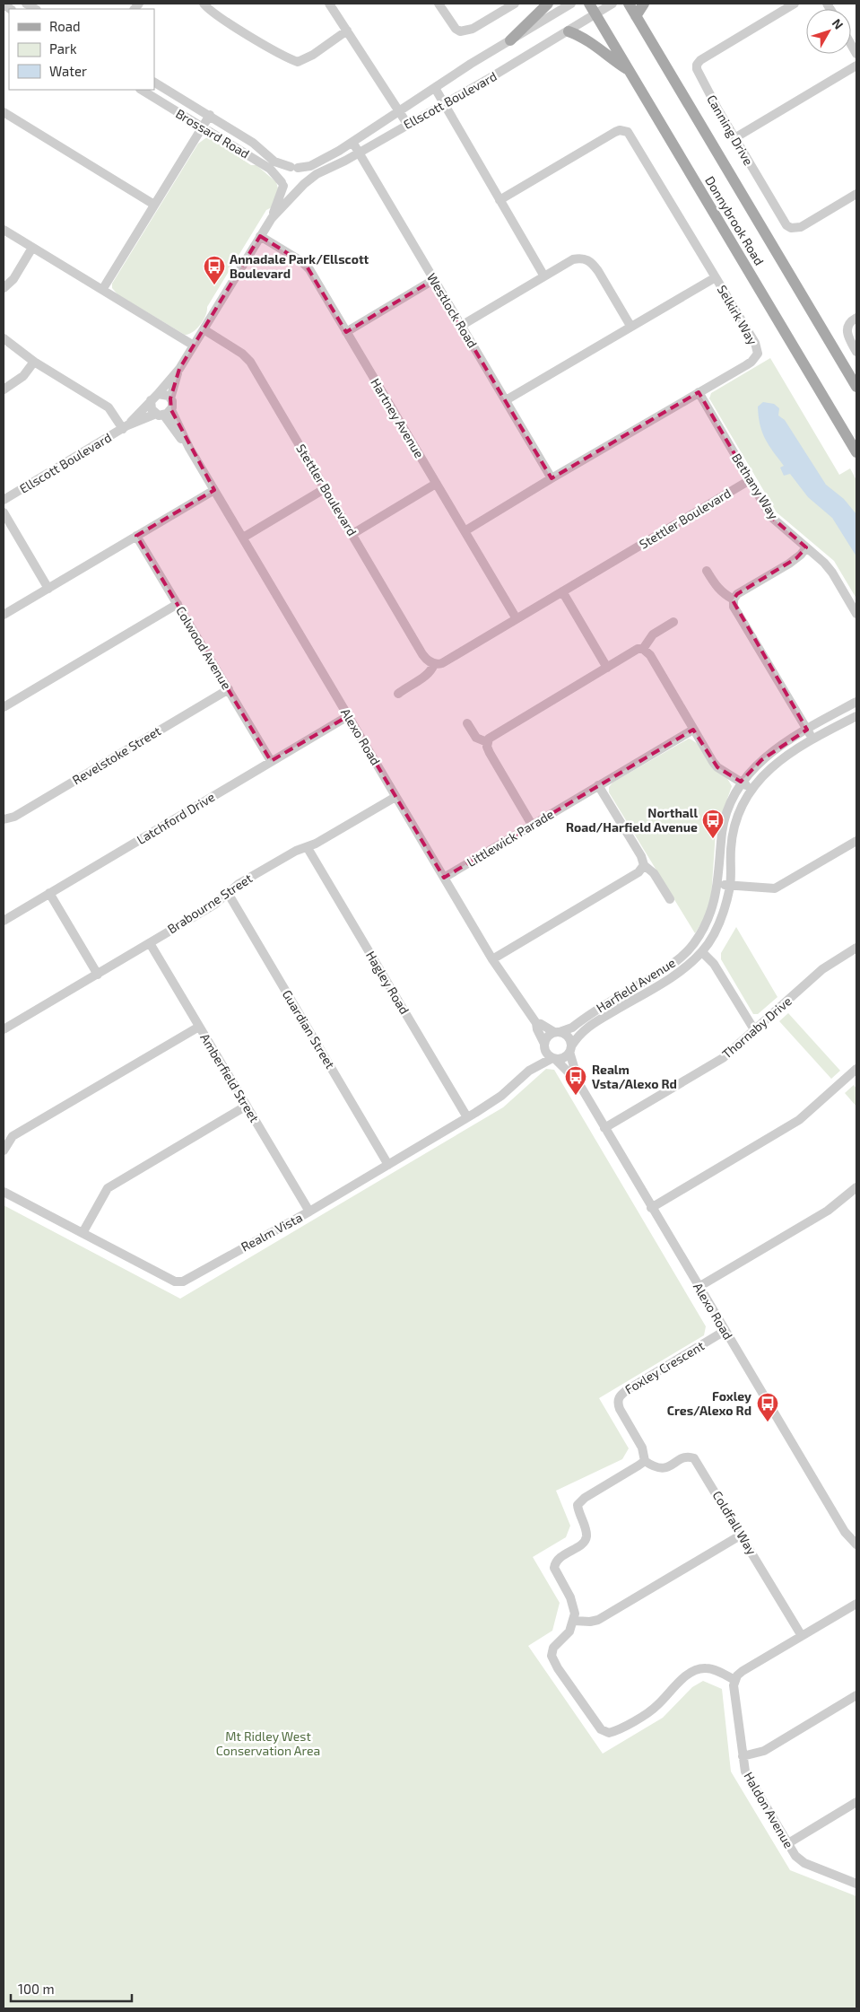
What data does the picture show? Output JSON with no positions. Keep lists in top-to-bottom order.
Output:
{
  "streets": {
    "main road": ["Donnybrook Road"],
    "street": [
      "Ellscott Boulevard",
      "Canning Drive",
      "Brossard Road",
      "Westlock Road",
      "Selkirk Way",
      "Hartney Avenue",
      "Bethany Way",
      "Stettler Boulevard",
      "Colwood Avenue",
      "Alexo Road",
      "Revelstoke Street",
      "Latchford Drive",
      "Littlewick Parade",
      "Brabourne Street",
      "Hagley Road",
      "Harfield Avenue",
      "Thornaby Drive",
      "Guardian Street",
      "Amberfield Street",
      "Realm Vista",
      "Foxley Crescent",
      "Coldfall Way",
      "Haldon Avenue"
    ]
  },
  "crossings": [
    ["Ellscott Boulevard", "Brossard Road"],
    ["Ellscott Boulevard", "Donnybrook Road"],
    ["Ellscott Boulevard", "Westlock Road"],
    ["Ellscott Boulevard", "Hartney Avenue"],
    ["Ellscott Boulevard", "Stettler Boulevard"],
    ["Ellscott Boulevard", "Alexo Road"],
    ["Westlock Road", "Selkirk Way"],
    ["Selkirk Way", "Hartney Avenue"],
    ["Selkirk Way", "Bethany Way"],
    ["Hartney Avenue", "Stettler Boulevard"],
    ["Bethany Way", "Stettler Boulevard"],
    ["Colwood Avenue", "Revelstoke Street"],
    ["Colwood Avenue", "Latchford Drive"],
    ["Alexo Road", "Latchford Drive"],
    ["Alexo Road", "Littlewick Parade"],
    ["Alexo Road", "Brabourne Street"],
    ["Alexo Road", "Harfield Avenue"],
    ["Alexo Road", "Thornaby Drive"],
    ["Alexo Road", "Realm Vista"],
    ["Alexo Road", "Foxley Crescent"],
    ["Brabourne Street", "Hagley Road"],
    ["Brabourne Street", "Guardian Street"],
    ["Brabourne Street", "Amberfield Street"],
    ["Hagley Road", "Realm Vista"],
    ["Harfield Avenue", "Realm Vista"],
    ["Guardian Street", "Realm Vista"],
    ["Amberfield Street", "Realm Vista"],
    ["Foxley Crescent", "Coldfall Way"]
  ],
  "parks": ["Mt Ridley West Conservation Area"],
  "places": {
    "bus stop": [
      "Annadale Park/Ellscott Boulevard",
      "Northall Road/Harfield Avenue",
      "Realm Vsta/Alexo Rd",
      "Foxley Cres/Alexo Rd"
    ]
  },
  "legend": ["Road", "Park", "Water"],
  "scale_bar": "100 m",
  "north": "top right"
}
